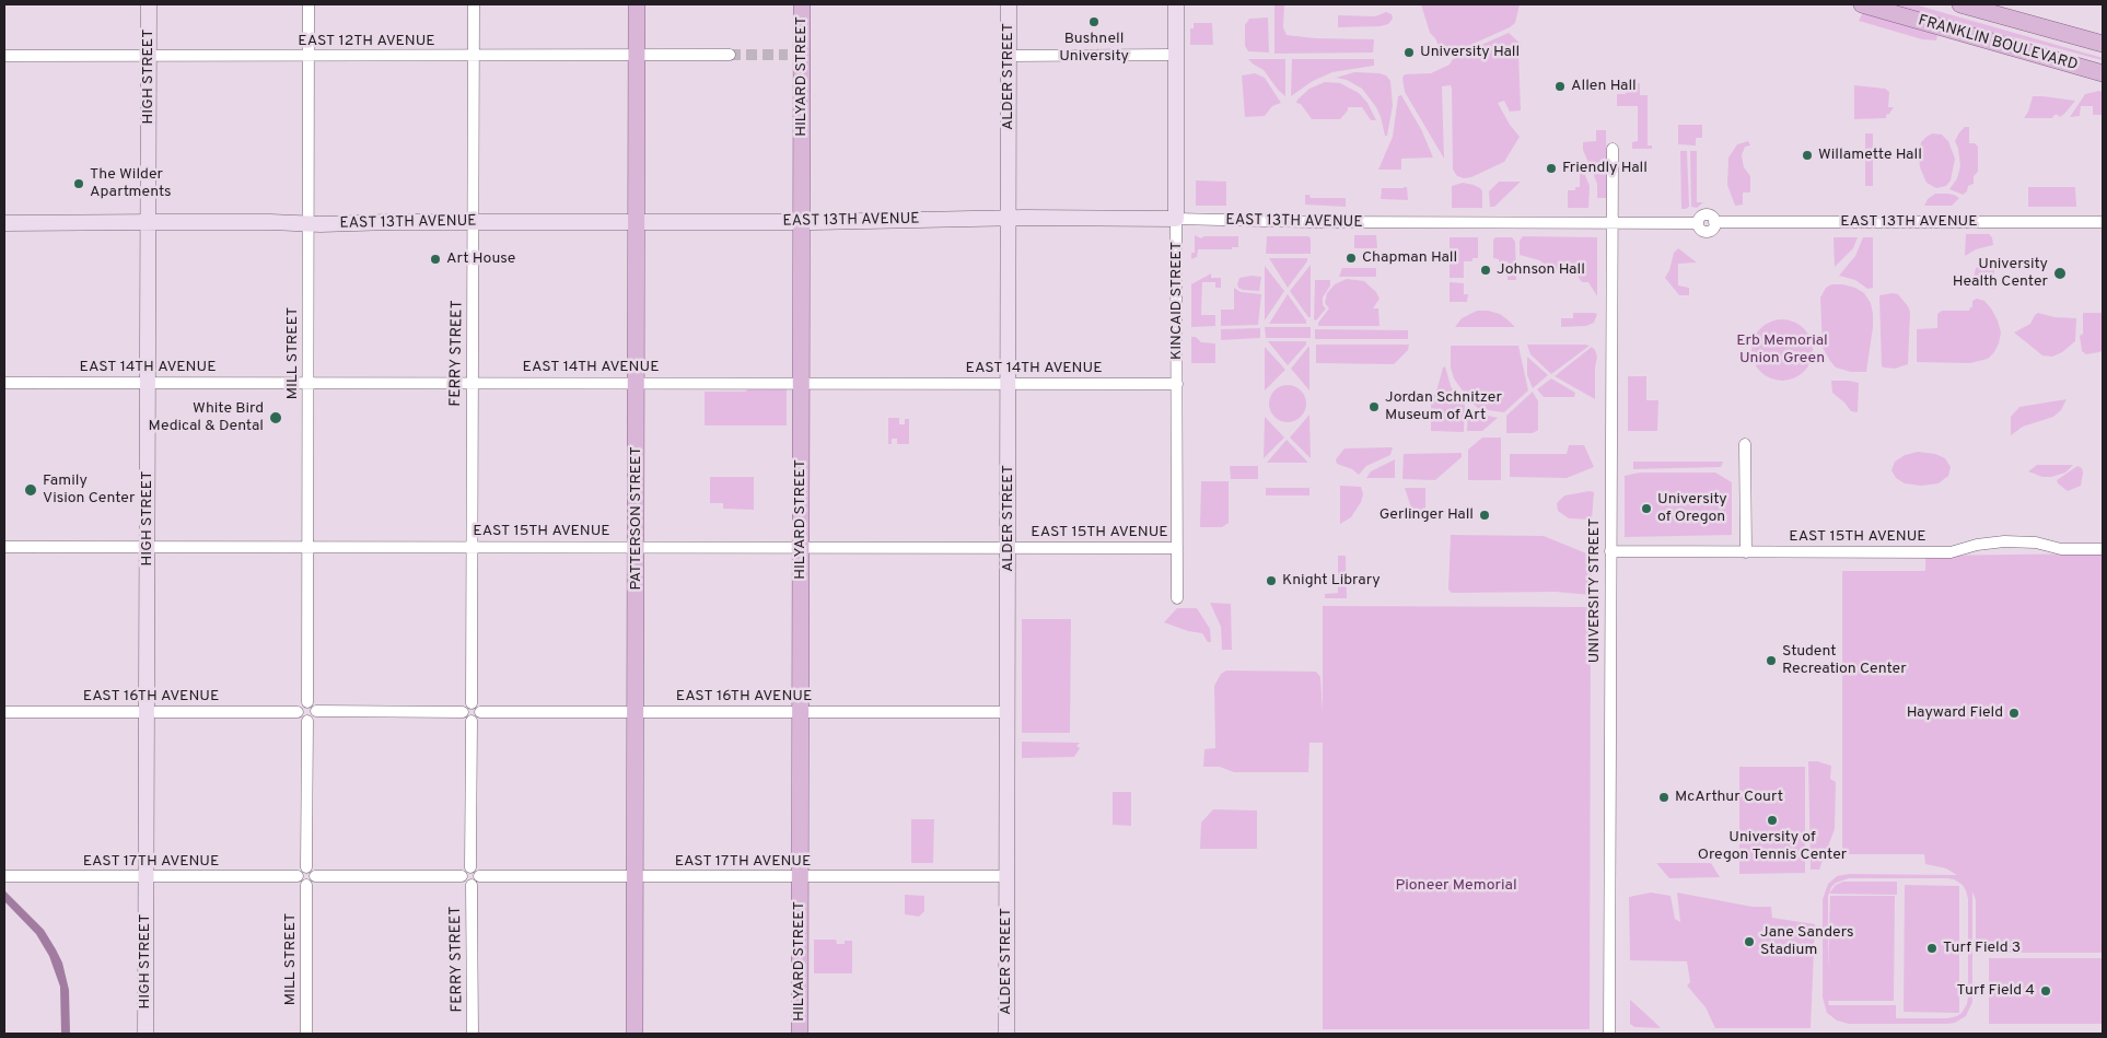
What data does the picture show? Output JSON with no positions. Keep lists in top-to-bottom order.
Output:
{
  "streets": {
    "main road": ["FRANKLIN BOULEVARD", "HILYARD STREET", "PATTERSON STREET"],
    "street": [
      "EAST 12TH AVENUE",
      "HIGH STREET",
      "ALDER STREET",
      "EAST 13TH AVENUE",
      "KINCAID STREET",
      "MILL STREET",
      "FERRY STREET",
      "EAST 14TH AVENUE",
      "EAST 15TH AVENUE",
      "UNIVERSITY STREET",
      "EAST 16TH AVENUE",
      "EAST 17TH AVENUE"
    ]
  },
  "crossings": [
    ["EAST 12TH AVENUE", "HIGH STREET"],
    ["EAST 12TH AVENUE", "MILL STREET"],
    ["EAST 12TH AVENUE", "FERRY STREET"],
    ["EAST 12TH AVENUE", "PATTERSON STREET"],
    ["HIGH STREET", "EAST 13TH AVENUE"],
    ["HIGH STREET", "EAST 14TH AVENUE"],
    ["HIGH STREET", "EAST 15TH AVENUE"],
    ["HIGH STREET", "EAST 16TH AVENUE"],
    ["HIGH STREET", "EAST 17TH AVENUE"],
    ["HILYARD STREET", "EAST 13TH AVENUE"],
    ["HILYARD STREET", "EAST 14TH AVENUE"],
    ["HILYARD STREET", "EAST 15TH AVENUE"],
    ["HILYARD STREET", "EAST 16TH AVENUE"],
    ["HILYARD STREET", "EAST 17TH AVENUE"],
    ["ALDER STREET", "EAST 13TH AVENUE"],
    ["ALDER STREET", "EAST 14TH AVENUE"],
    ["ALDER STREET", "EAST 15TH AVENUE"],
    ["ALDER STREET", "EAST 16TH AVENUE"],
    ["ALDER STREET", "EAST 17TH AVENUE"],
    ["EAST 13TH AVENUE", "KINCAID STREET"],
    ["EAST 13TH AVENUE", "MILL STREET"],
    ["EAST 13TH AVENUE", "FERRY STREET"],
    ["EAST 13TH AVENUE", "PATTERSON STREET"],
    ["EAST 13TH AVENUE", "UNIVERSITY STREET"],
    ["KINCAID STREET", "EAST 14TH AVENUE"],
    ["KINCAID STREET", "EAST 15TH AVENUE"],
    ["MILL STREET", "EAST 14TH AVENUE"],
    ["MILL STREET", "EAST 15TH AVENUE"],
    ["MILL STREET", "EAST 16TH AVENUE"],
    ["MILL STREET", "EAST 17TH AVENUE"],
    ["FERRY STREET", "EAST 14TH AVENUE"],
    ["FERRY STREET", "EAST 15TH AVENUE"],
    ["FERRY STREET", "EAST 16TH AVENUE"],
    ["FERRY STREET", "EAST 17TH AVENUE"],
    ["EAST 14TH AVENUE", "PATTERSON STREET"],
    ["PATTERSON STREET", "EAST 15TH AVENUE"],
    ["PATTERSON STREET", "EAST 16TH AVENUE"],
    ["PATTERSON STREET", "EAST 17TH AVENUE"],
    ["EAST 15TH AVENUE", "UNIVERSITY STREET"]
  ],
  "parks": ["Erb Memorial Union Green", "Pioneer Memorial"],
  "places": [
    "Bushnell University",
    "University Hall",
    "Allen Hall",
    "Willamette Hall",
    "Friendly Hall",
    "The Wilder Apartments",
    "Chapman Hall",
    "Art House",
    "Johnson Hall",
    "University Health Center",
    "Jordan Schnitzer Museum of Art",
    "White Bird Medical & Dental",
    "Family Vision Center",
    "University of Oregon",
    "Gerlinger Hall",
    "Knight Library",
    "Student Recreation Center",
    "Hayward Field",
    "McArthur Court",
    "University of Oregon Tennis Center",
    "Jane Sanders Stadium",
    "Turf Field 3",
    "Turf Field 4"
  ]
}
